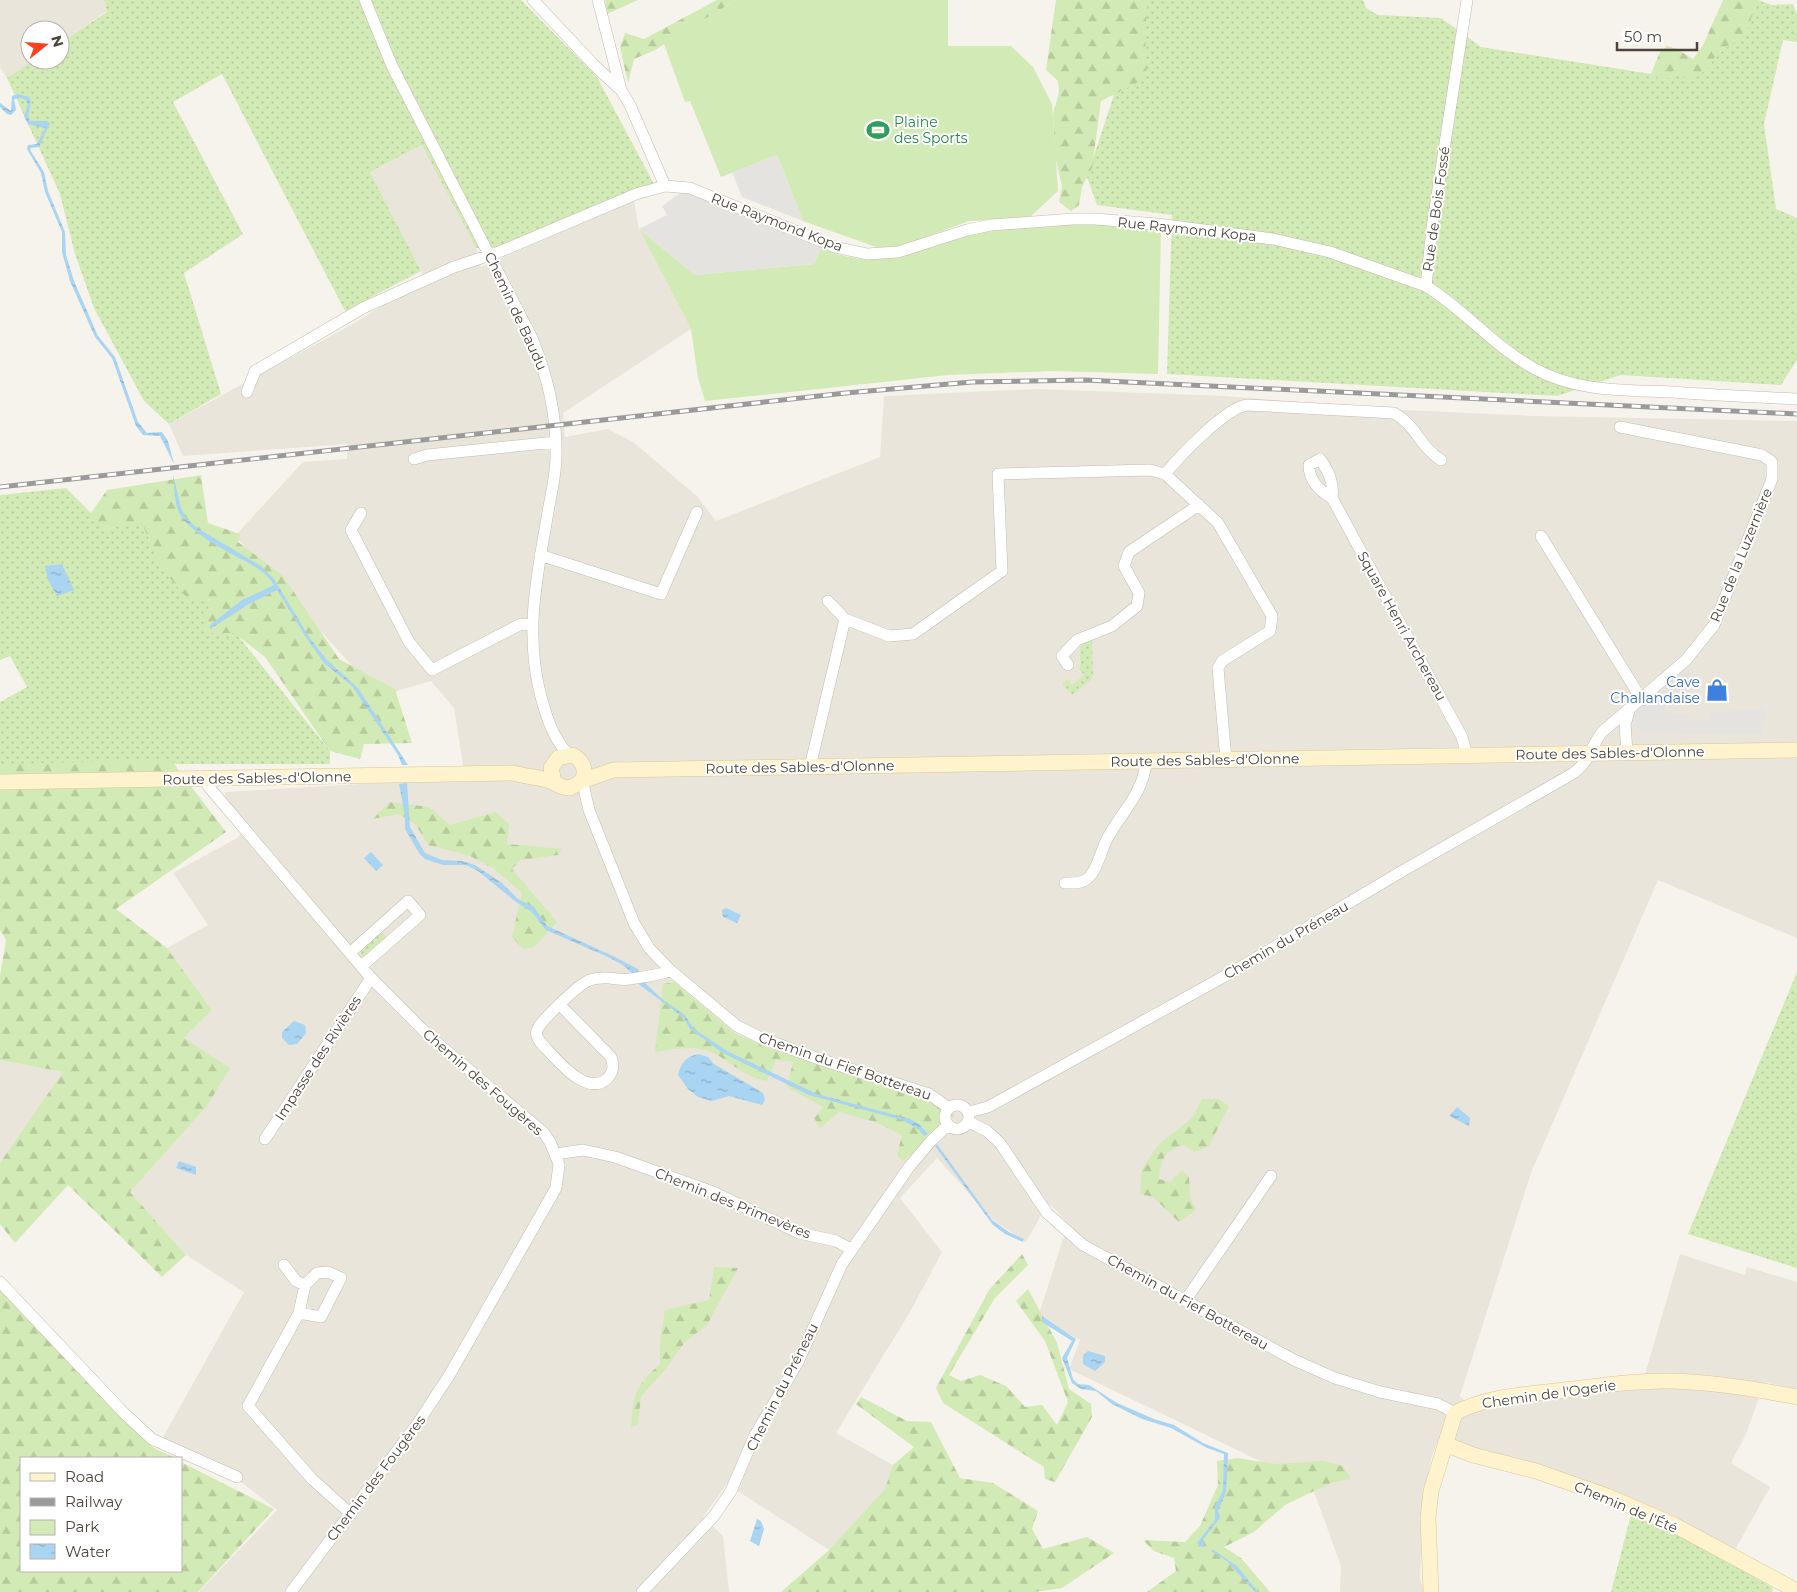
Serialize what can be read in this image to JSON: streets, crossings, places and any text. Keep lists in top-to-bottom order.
{
  "streets": {
    "main road": ["Route des Sables-d'Olonne", "Chemin de l'Ogerie", "Chemin de l'Été"],
    "street": [
      "Rue de Bois Fossé",
      "Rue Raymond Kopa",
      "Chemin de Baudu",
      "Rue de la Luzernière",
      "Square Henri Archereau",
      "Chemin du Préneau",
      "Impasse des Rivières",
      "Chemin du Fief Bottereau",
      "Chemin des Fougères",
      "Chemin des Primevères"
    ]
  },
  "crossings": [
    ["Rue de Bois Fossé", "Rue Raymond Kopa"],
    ["Rue Raymond Kopa", "Chemin de Baudu"],
    ["Chemin de Baudu", "Route des Sables-d'Olonne"],
    ["Chemin de Baudu", "Chemin du Fief Bottereau"],
    ["Rue de la Luzernière", "Route des Sables-d'Olonne"],
    ["Rue de la Luzernière", "Chemin du Préneau"],
    ["Square Henri Archereau", "Route des Sables-d'Olonne"],
    ["Route des Sables-d'Olonne", "Chemin du Préneau"],
    ["Route des Sables-d'Olonne", "Chemin du Fief Bottereau"],
    ["Route des Sables-d'Olonne", "Chemin des Fougères"],
    ["Chemin du Préneau", "Chemin du Fief Bottereau"],
    ["Chemin du Préneau", "Chemin des Primevères"],
    ["Impasse des Rivières", "Chemin des Fougères"],
    ["Chemin du Fief Bottereau", "Chemin de l'Ogerie"],
    ["Chemin des Fougères", "Chemin des Primevères"]
  ],
  "places": {
    "sports": ["Plaine des Sports"],
    "shop": ["Cave Challandaise"]
  },
  "legend": [
    "Road",
    "Railway",
    "Park",
    "Water"
  ],
  "scale_bar": "50 m",
  "north": "right"
}
